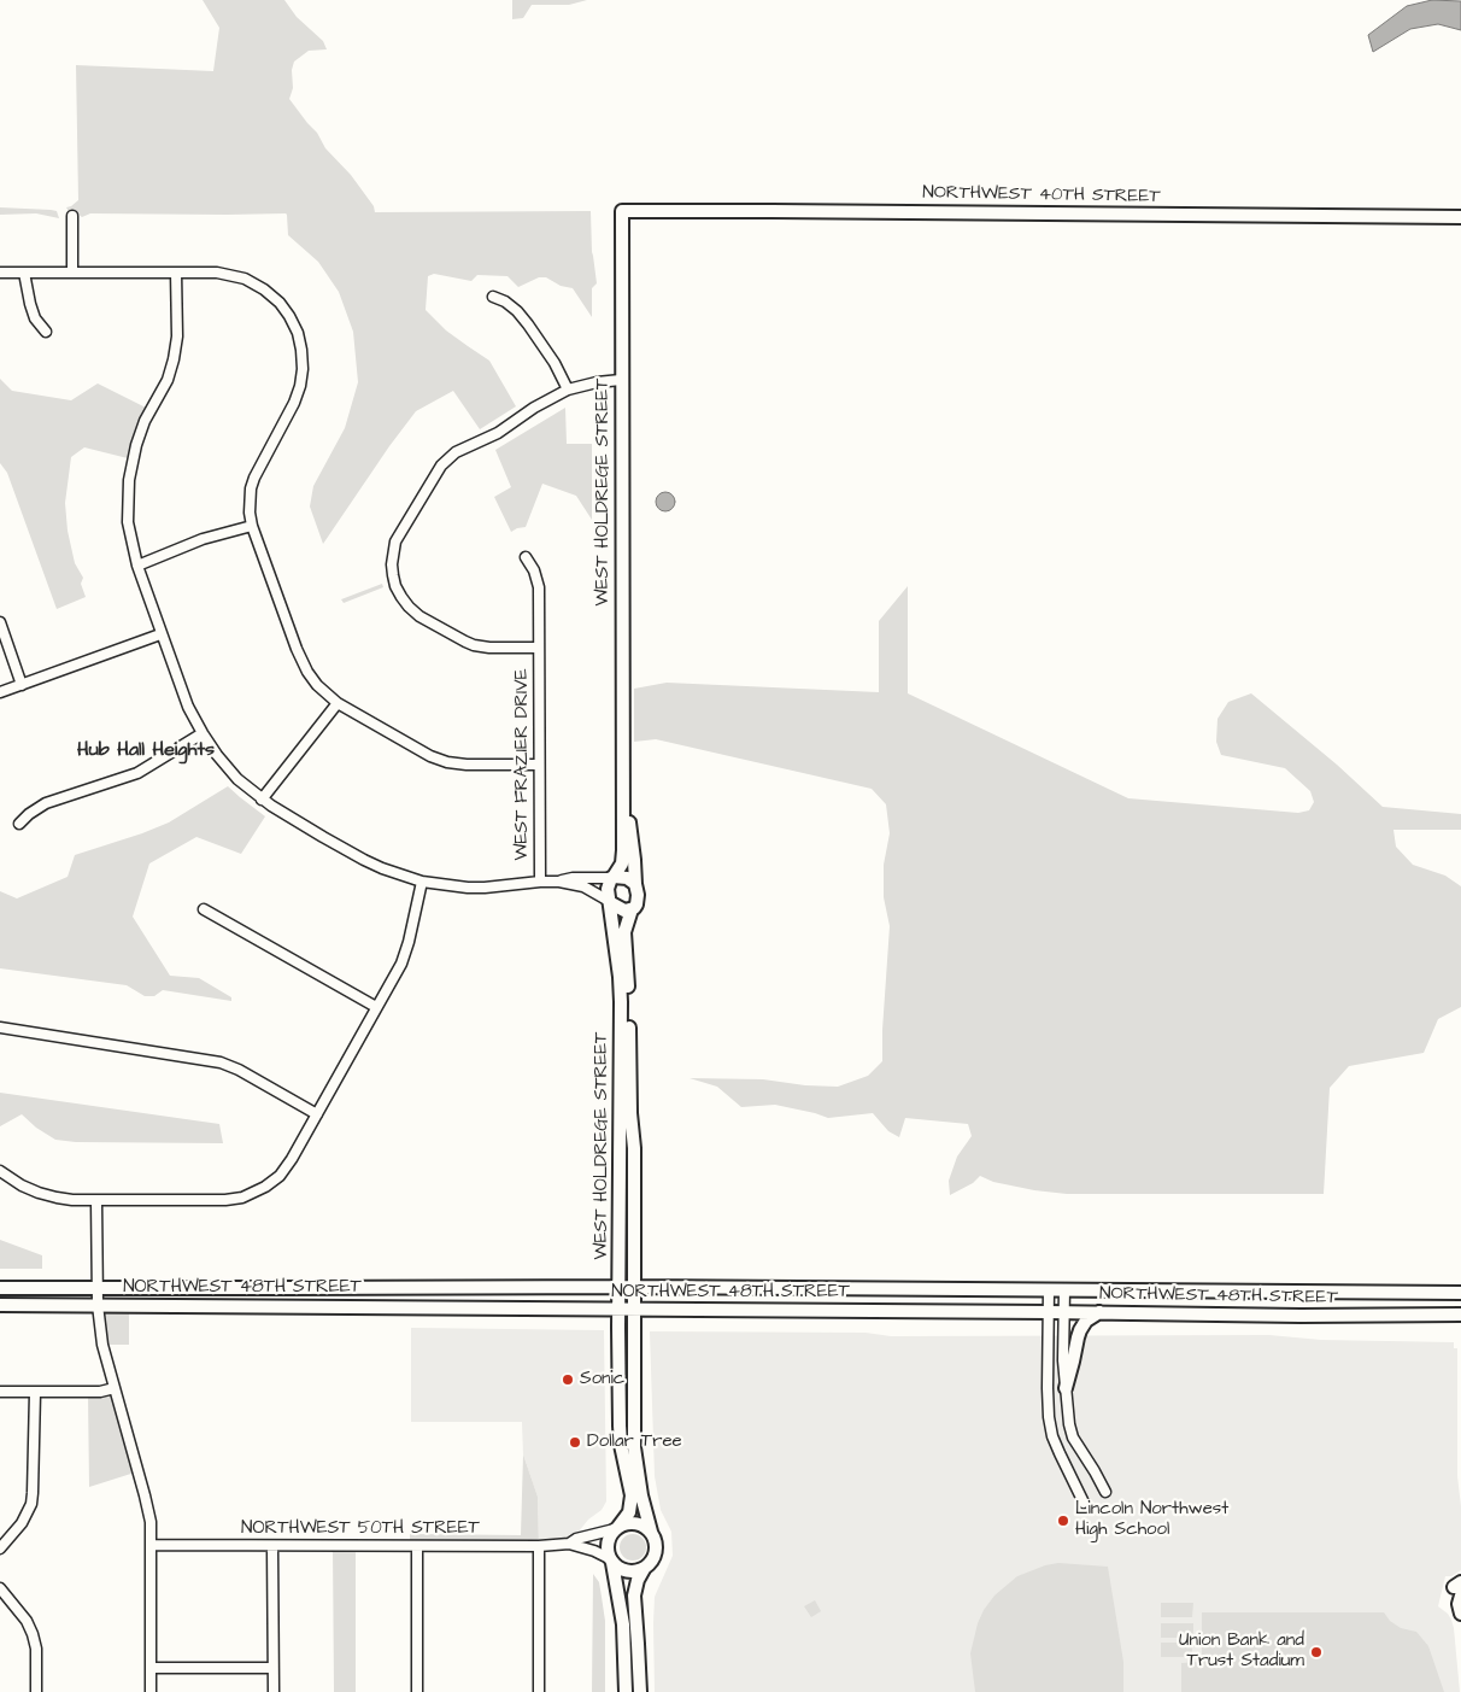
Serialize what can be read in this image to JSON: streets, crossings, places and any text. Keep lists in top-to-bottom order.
{
  "streets": {
    "main road": ["NORTHWEST 40TH STREET", "WEST HOLDREGE STREET", "NORTHWEST 48TH STREET"],
    "street": ["WEST FRAZIER DRIVE", "NORTHWEST 50TH STREET"]
  },
  "crossings": [
    ["NORTHWEST 40TH STREET", "WEST HOLDREGE STREET"],
    ["WEST HOLDREGE STREET", "NORTHWEST 48TH STREET"],
    ["WEST HOLDREGE STREET", "NORTHWEST 50TH STREET"]
  ],
  "districts": ["Hub Hall Heights"],
  "places": [
    "Sonic",
    "Dollar Tree",
    "Lincoln Northwest High School",
    "Union Bank and Trust Stadium"
  ]
}
